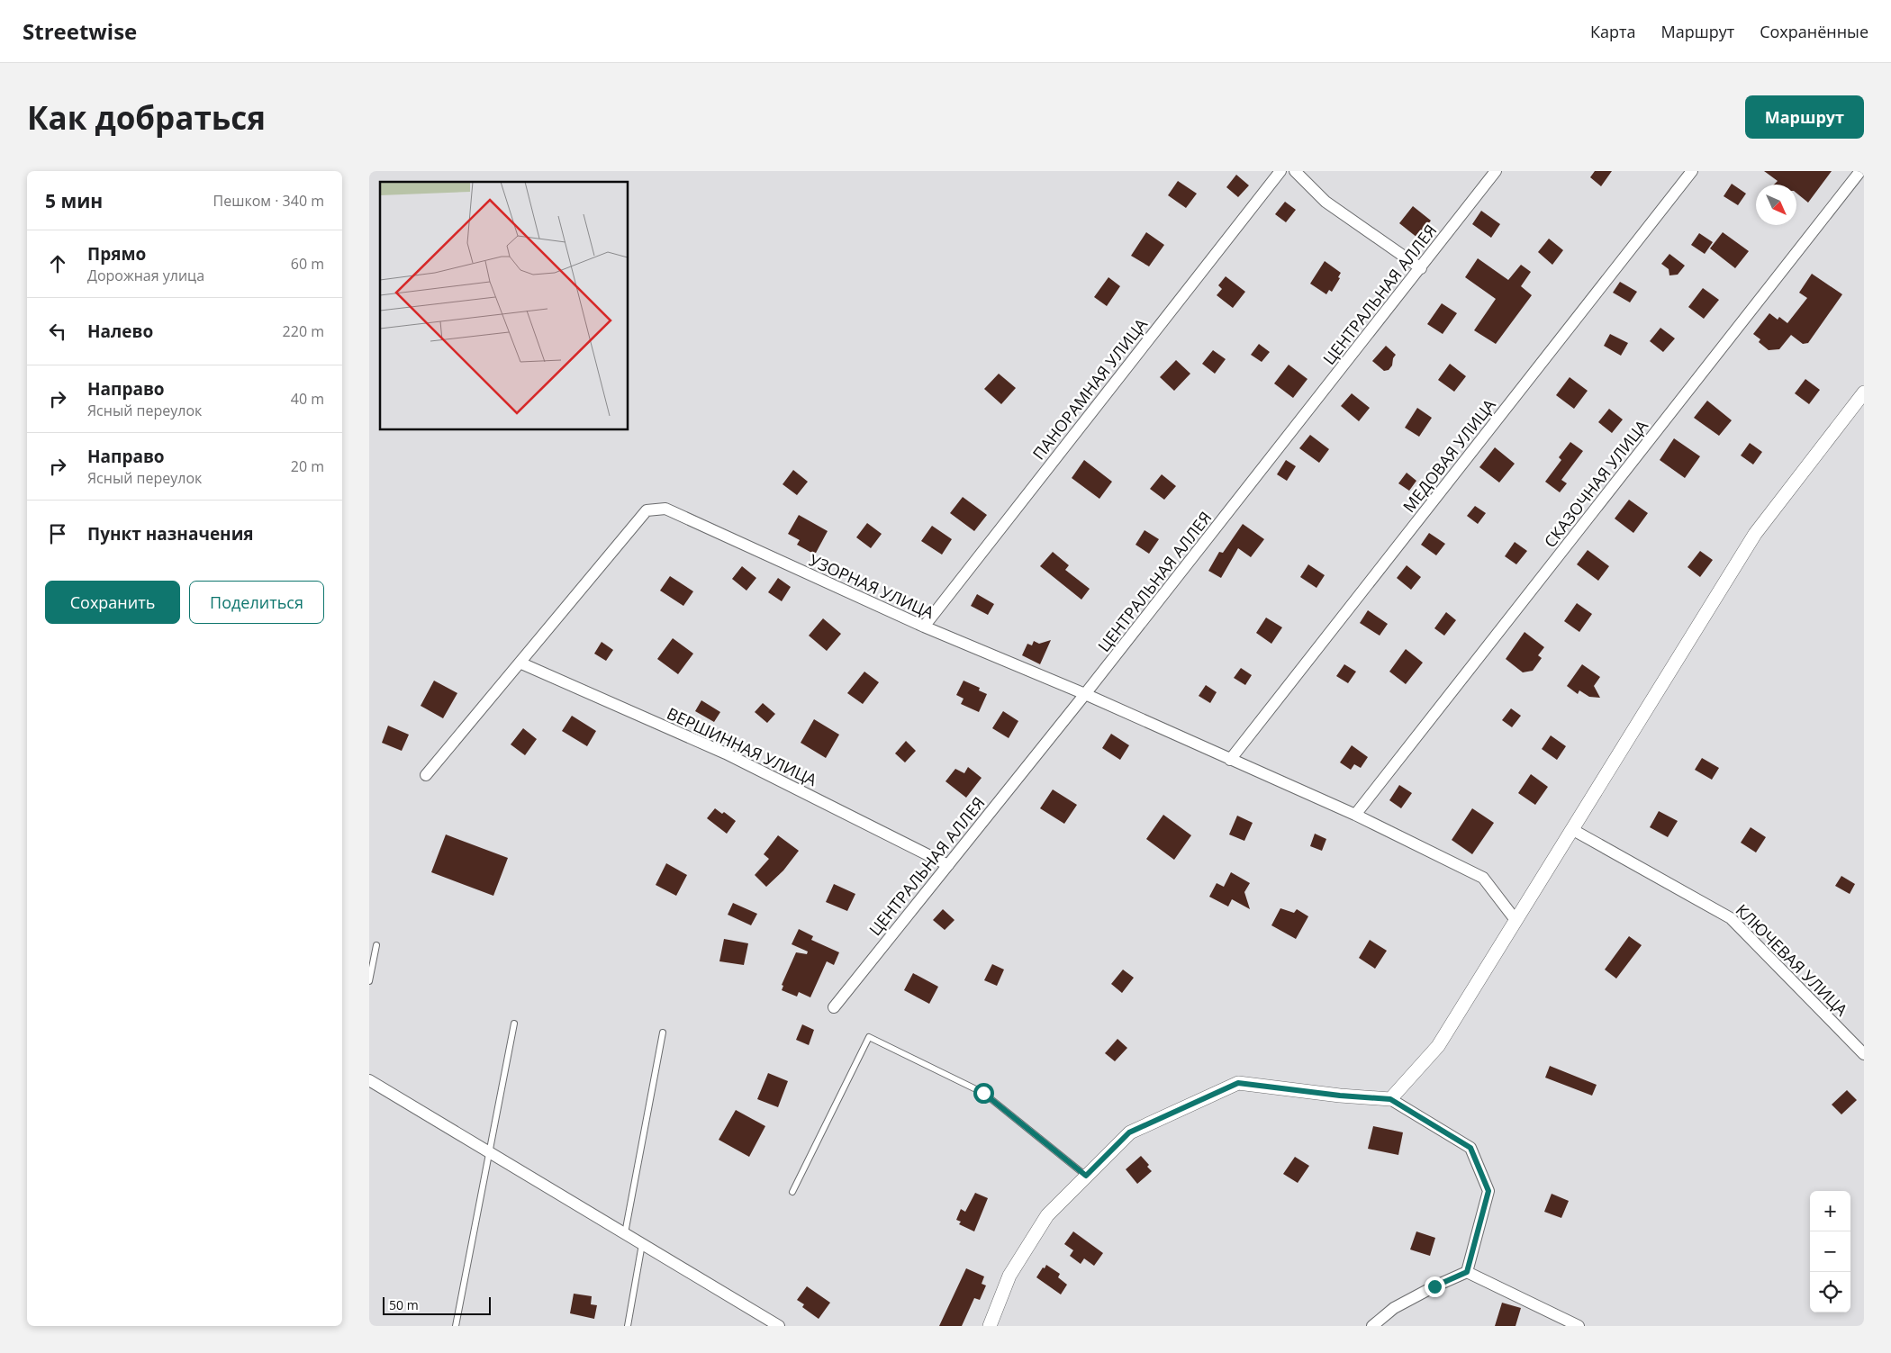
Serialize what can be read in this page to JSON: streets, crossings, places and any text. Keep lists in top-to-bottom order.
{
  "streets": {
    "street": [
      "ЦЕНТРАЛЬНАЯ АЛЛЕЯ",
      "ПАНОРАМНАЯ УЛИЦА",
      "МЕДОВАЯ УЛИЦА",
      "СКАЗОЧНАЯ УЛИЦА",
      "УЗОРНАЯ УЛИЦА",
      "ВЕРШИННАЯ УЛИЦА",
      "КЛЮЧЕВАЯ УЛИЦА"
    ]
  },
  "crossings": [
    ["ЦЕНТРАЛЬНАЯ АЛЛЕЯ", "УЗОРНАЯ УЛИЦА"],
    ["ЦЕНТРАЛЬНАЯ АЛЛЕЯ", "ВЕРШИННАЯ УЛИЦА"],
    ["ПАНОРАМНАЯ УЛИЦА", "УЗОРНАЯ УЛИЦА"],
    ["МЕДОВАЯ УЛИЦА", "УЗОРНАЯ УЛИЦА"],
    ["СКАЗОЧНАЯ УЛИЦА", "УЗОРНАЯ УЛИЦА"],
    ["УЗОРНАЯ УЛИЦА", "ВЕРШИННАЯ УЛИЦА"]
  ],
  "scale_bar": "50 m",
  "north": "bottom right",
  "page": {
    "header": "Streetwise",
    "nav": ["Карта", "Маршрут", "Сохранённые"],
    "buttons": [
      "Маршрут",
      ["Сохранить", "Поделиться"]
    ],
    "title": "Как добраться",
    "heading": ["5 мин", "Пешком · 340 m"],
    "list": [
      ["Прямо", "Дорожная улица", "60 m"],
      ["Налево", "220 m"],
      ["Направо", "Ясный переулок", "40 m"],
      ["Направо", "Ясный переулок", "20 m"],
      "Пункт назначения"
    ],
    "map_buttons": ["+", "−"],
    "scale": "50 m"
  }
}
